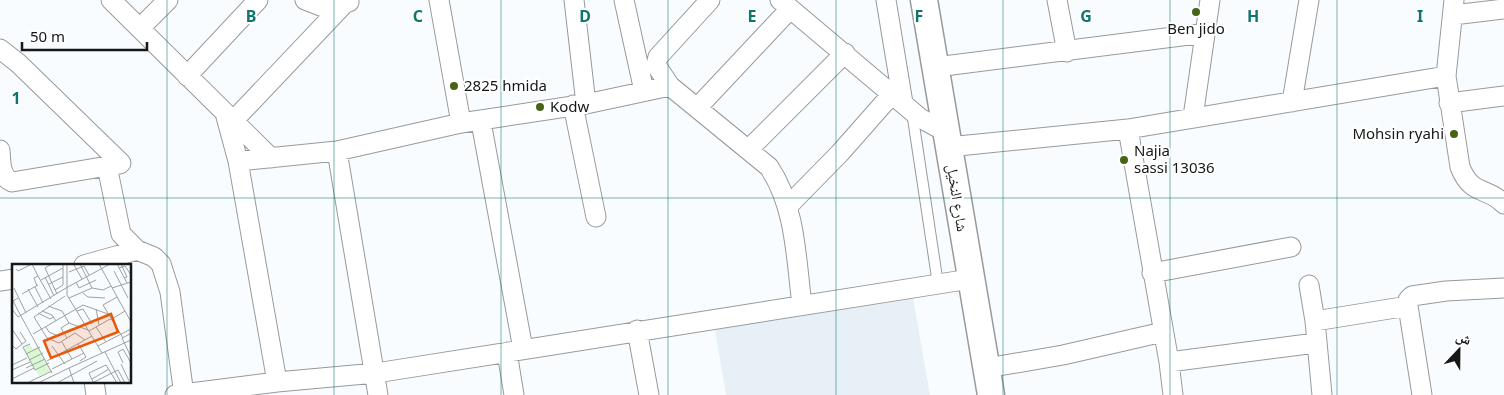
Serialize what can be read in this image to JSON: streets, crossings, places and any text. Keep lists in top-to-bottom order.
{
  "streets": {
    "main road": ["شارع النخيل"]
  },
  "places": [
    "Ben jido",
    "2825 hmida",
    "Kodw",
    "Mohsin ryahi",
    "Najia sassi 13036"
  ],
  "scale_bar": "50 m",
  "north": "top",
  "grid": {
    "columns": [
      "B",
      "C",
      "D",
      "E",
      "F",
      "G",
      "H",
      "I"
    ],
    "rows": ["1"]
  }
}
